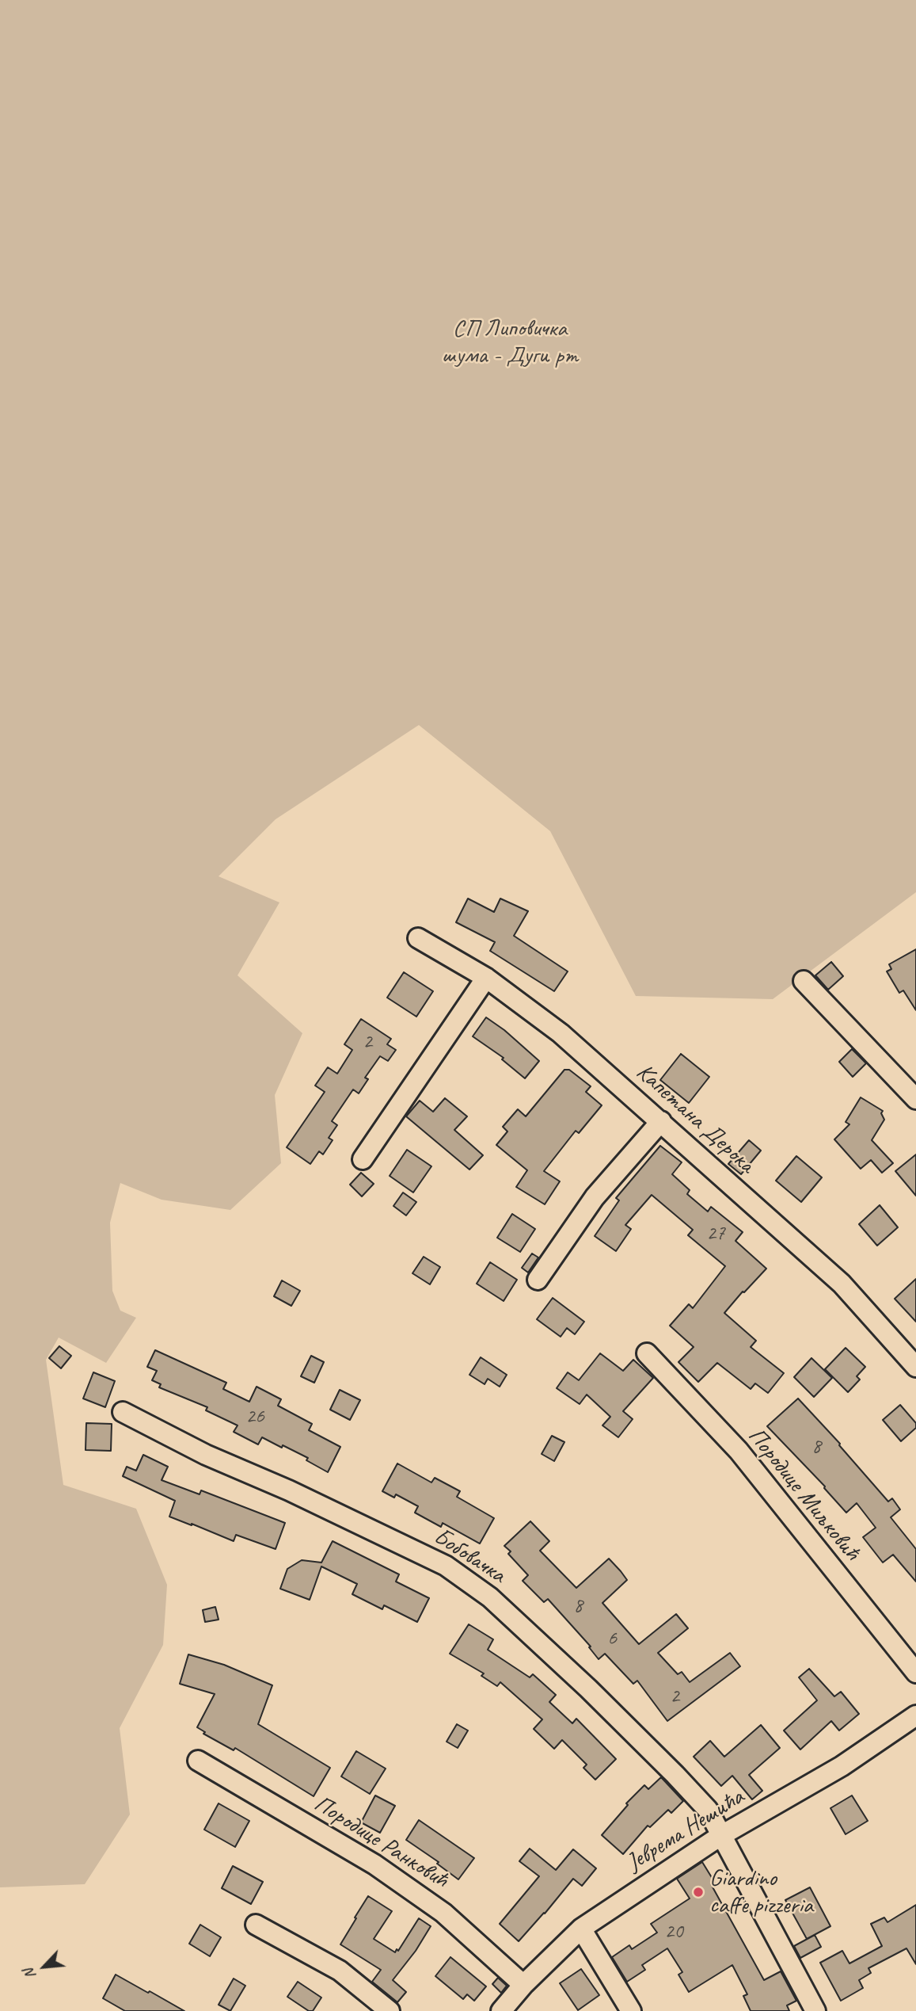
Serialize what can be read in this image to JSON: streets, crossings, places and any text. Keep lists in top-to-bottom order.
{
  "streets": {
    "street": [
      "Капетана Дерока",
      "Породице Миљковић",
      "Бобовачка",
      "Јеврема Нешића",
      "Породице Ранковић"
    ]
  },
  "crossings": [
    ["Бобовачка", "Јеврема Нешића"],
    ["Јеврема Нешића", "Породице Ранковић"]
  ],
  "parks": ["СП Липовичка шума - Дуги рт"],
  "places": ["Giardino caffe pizzeria"],
  "house_numbers": [
    "2",
    "27",
    "26",
    "8",
    "8",
    "6",
    "2",
    "20"
  ],
  "north": "bottom left"
}
